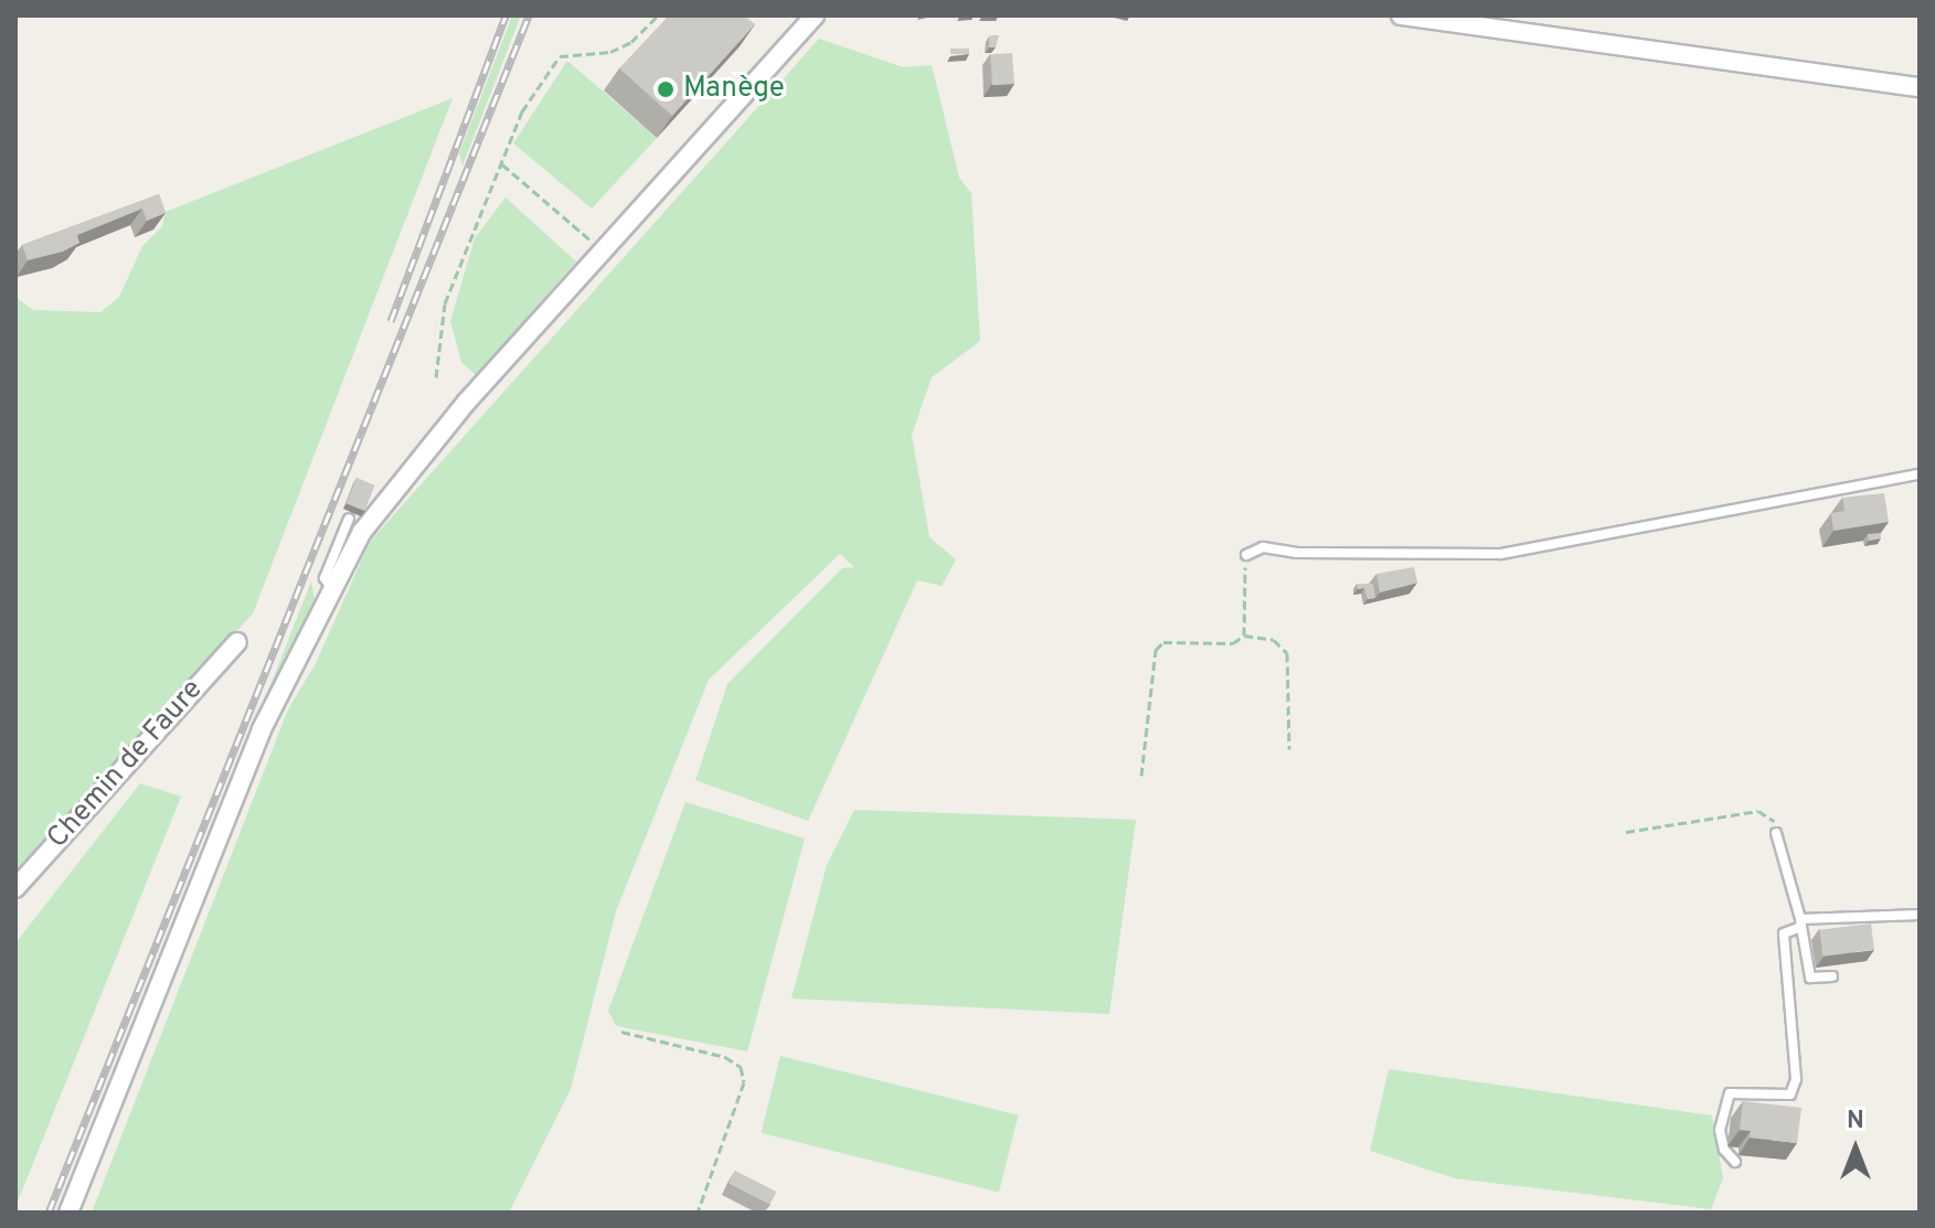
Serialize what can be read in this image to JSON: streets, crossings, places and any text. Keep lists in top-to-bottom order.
{
  "streets": {
    "street": ["Chemin de Faure"]
  },
  "places": ["Manège"],
  "north": "top"
}
